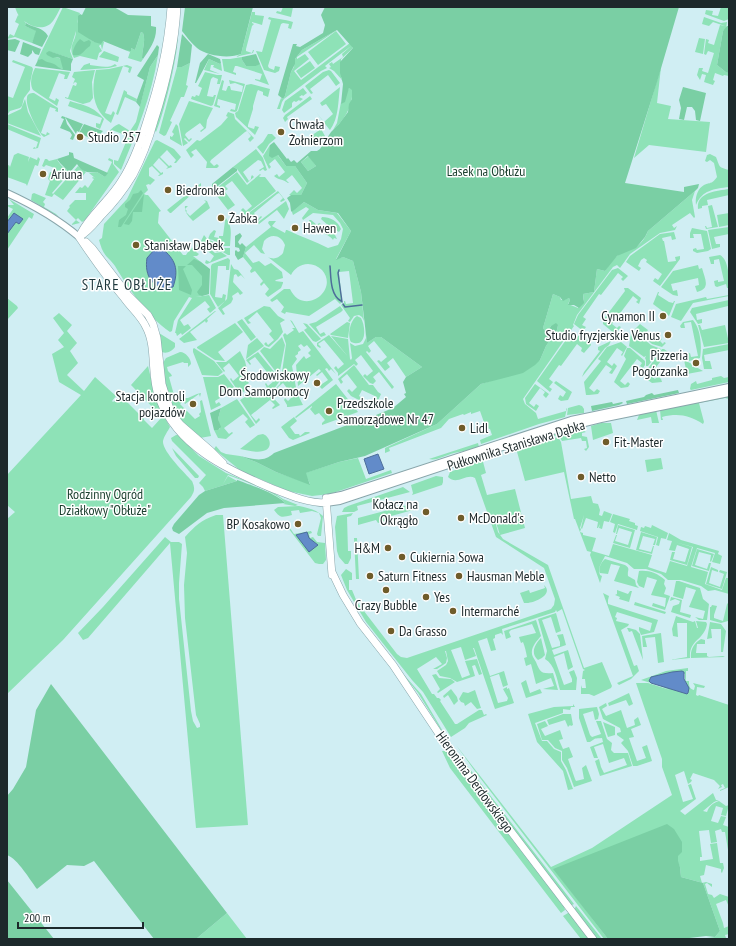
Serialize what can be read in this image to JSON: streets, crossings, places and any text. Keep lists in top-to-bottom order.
{
  "streets": {
    "main road": ["Pułkownika Stanisława Dąbka", "Hieronima Derdowskiego"]
  },
  "crossings": [
    ["Pułkownika Stanisława Dąbka", "Hieronima Derdowskiego"]
  ],
  "districts": ["STARE OBŁUŻE"],
  "parks": ["Lasek na Obłużu", "Rodzinny Ogród Działkowy \"Obłuże\""],
  "places": [
    "Chwała Żołnierzom",
    "Studio 257",
    "Ariuna",
    "Biedronka",
    "Żabka",
    "Hawen",
    "Stanisław Dąbek",
    "Cynamon II",
    "Studio fryzjerskie Venus",
    "Pizzeria Pogórzanka",
    "Środowiskowy Dom Samopomocy",
    "Stacja kontroli pojazdów",
    "Przedszkole Samorządowe Nr 47",
    "Lidl",
    "Fit-Master",
    "Netto",
    "Kołacz na Okrągło",
    "McDonald's",
    "BP Kosakowo",
    "H&M",
    "Cukiernia Sowa",
    "Saturn Fitness",
    "Hausman Meble",
    "Crazy Bubble",
    "Yes",
    "Intermarché",
    "Da Grasso"
  ],
  "scale_bar": "200 m"
}
